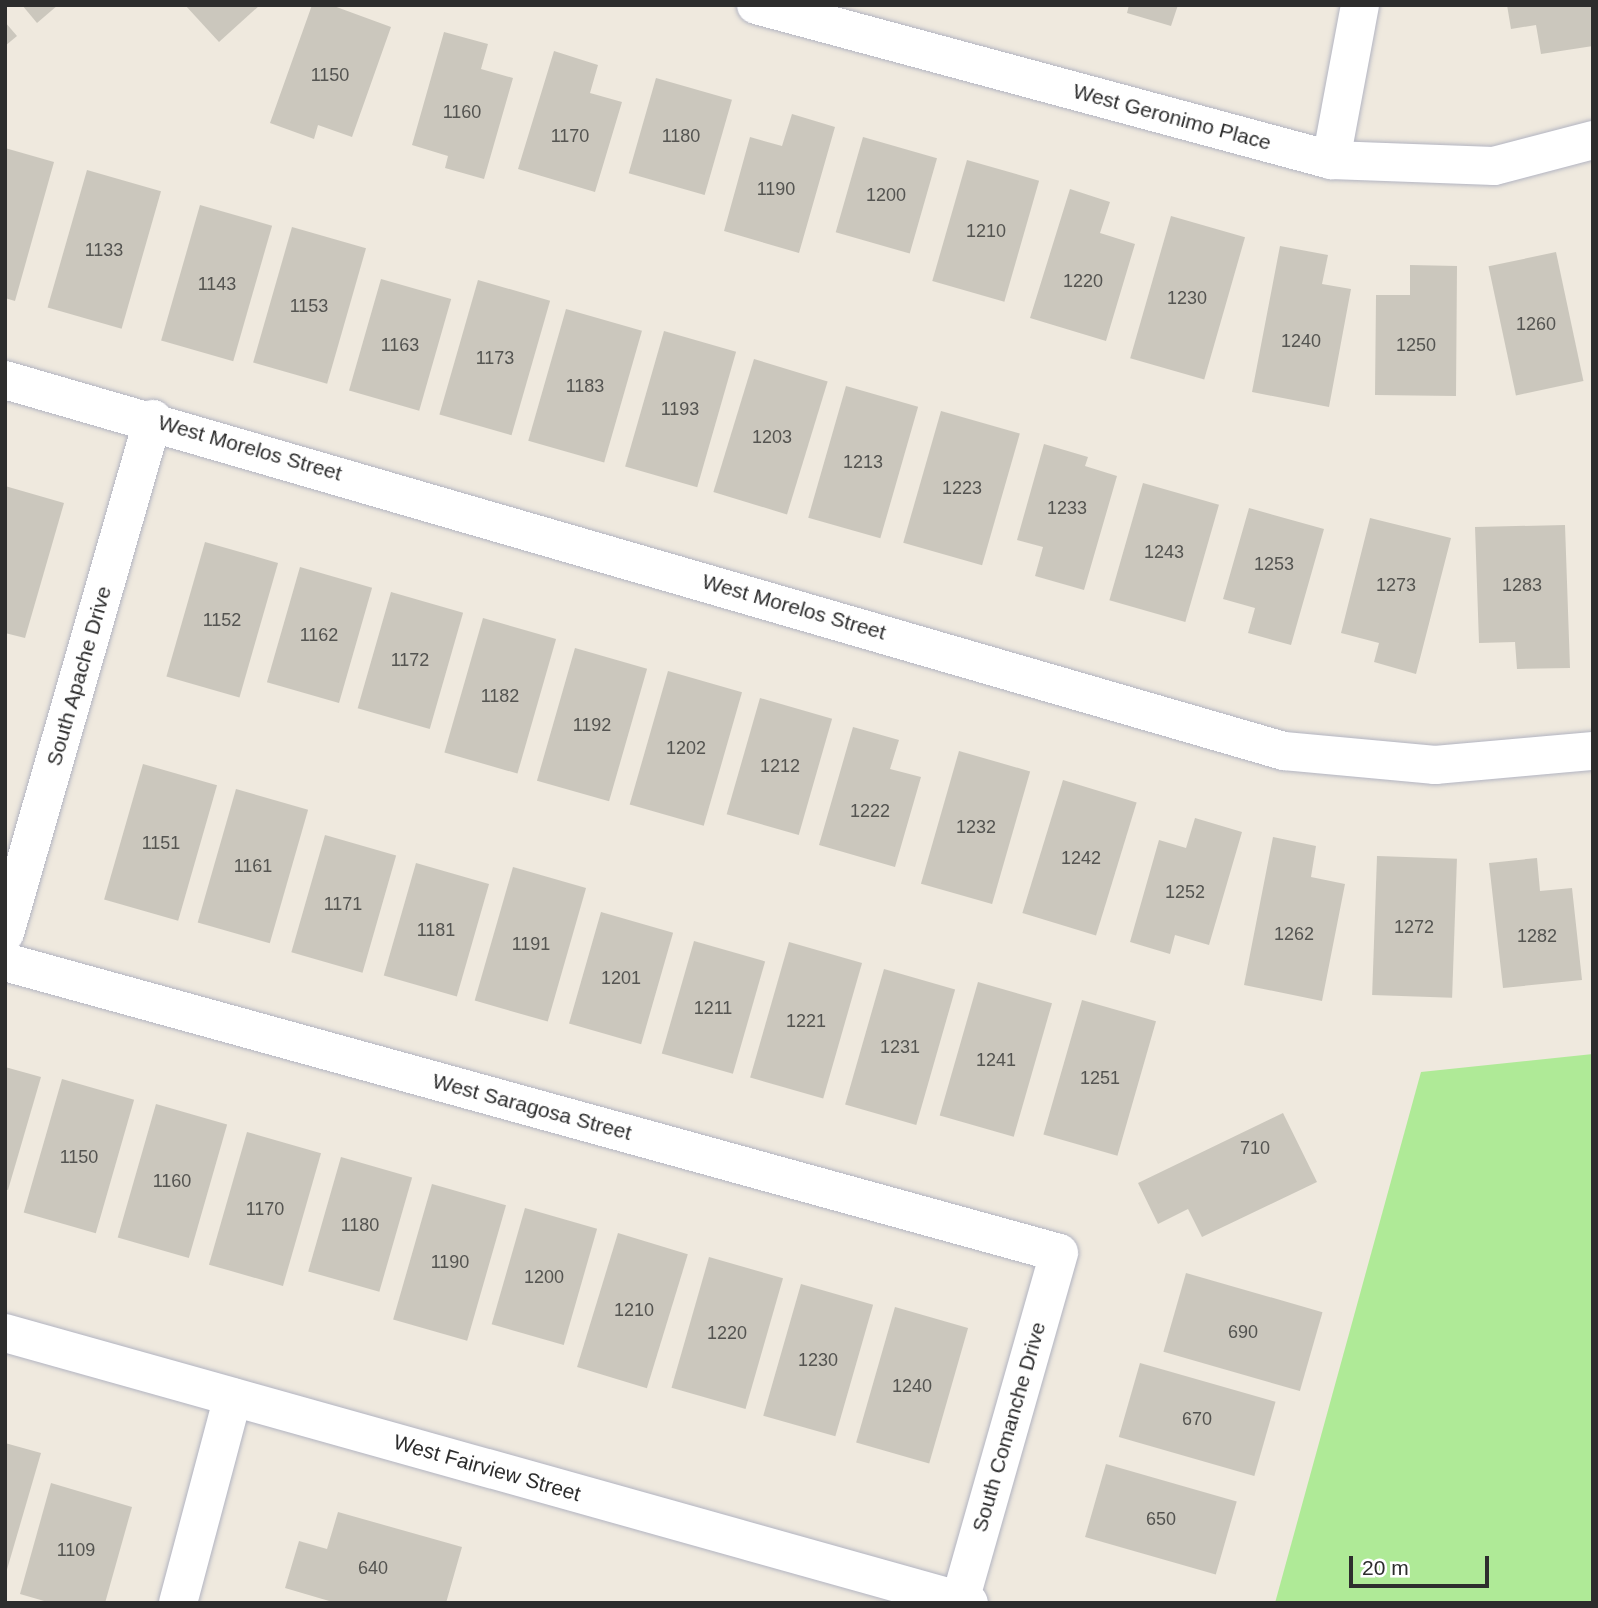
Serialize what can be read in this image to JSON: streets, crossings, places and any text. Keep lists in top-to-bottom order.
{
  "streets": {
    "street": [
      "West Geronimo Place",
      "West Morelos Street",
      "South Apache Drive",
      "West Saragosa Street",
      "South Comanche Drive",
      "West Fairview Street"
    ]
  },
  "crossings": [
    ["West Morelos Street", "South Apache Drive"],
    ["West Saragosa Street", "South Comanche Drive"],
    ["South Comanche Drive", "West Fairview Street"]
  ],
  "house_numbers": [
    "1150",
    "1160",
    "1170",
    "1180",
    "1190",
    "1200",
    "1210",
    "1133",
    "1220",
    "1143",
    "1230",
    "1153",
    "1260",
    "1240",
    "1163",
    "1250",
    "1173",
    "1183",
    "1193",
    "1203",
    "1213",
    "1223",
    "1233",
    "1243",
    "1253",
    "1273",
    "1283",
    "1152",
    "1162",
    "1172",
    "1182",
    "1192",
    "1202",
    "1212",
    "1222",
    "1232",
    "1151",
    "1242",
    "1161",
    "1252",
    "1171",
    "1272",
    "1181",
    "1262",
    "1282",
    "1191",
    "1201",
    "1211",
    "1221",
    "1231",
    "1241",
    "1251",
    "710",
    "1150",
    "1160",
    "1170",
    "1180",
    "1190",
    "1200",
    "1210",
    "690",
    "1220",
    "1230",
    "1240",
    "670",
    "650",
    "1109",
    "640"
  ],
  "scale_bar": "20 m"
}
